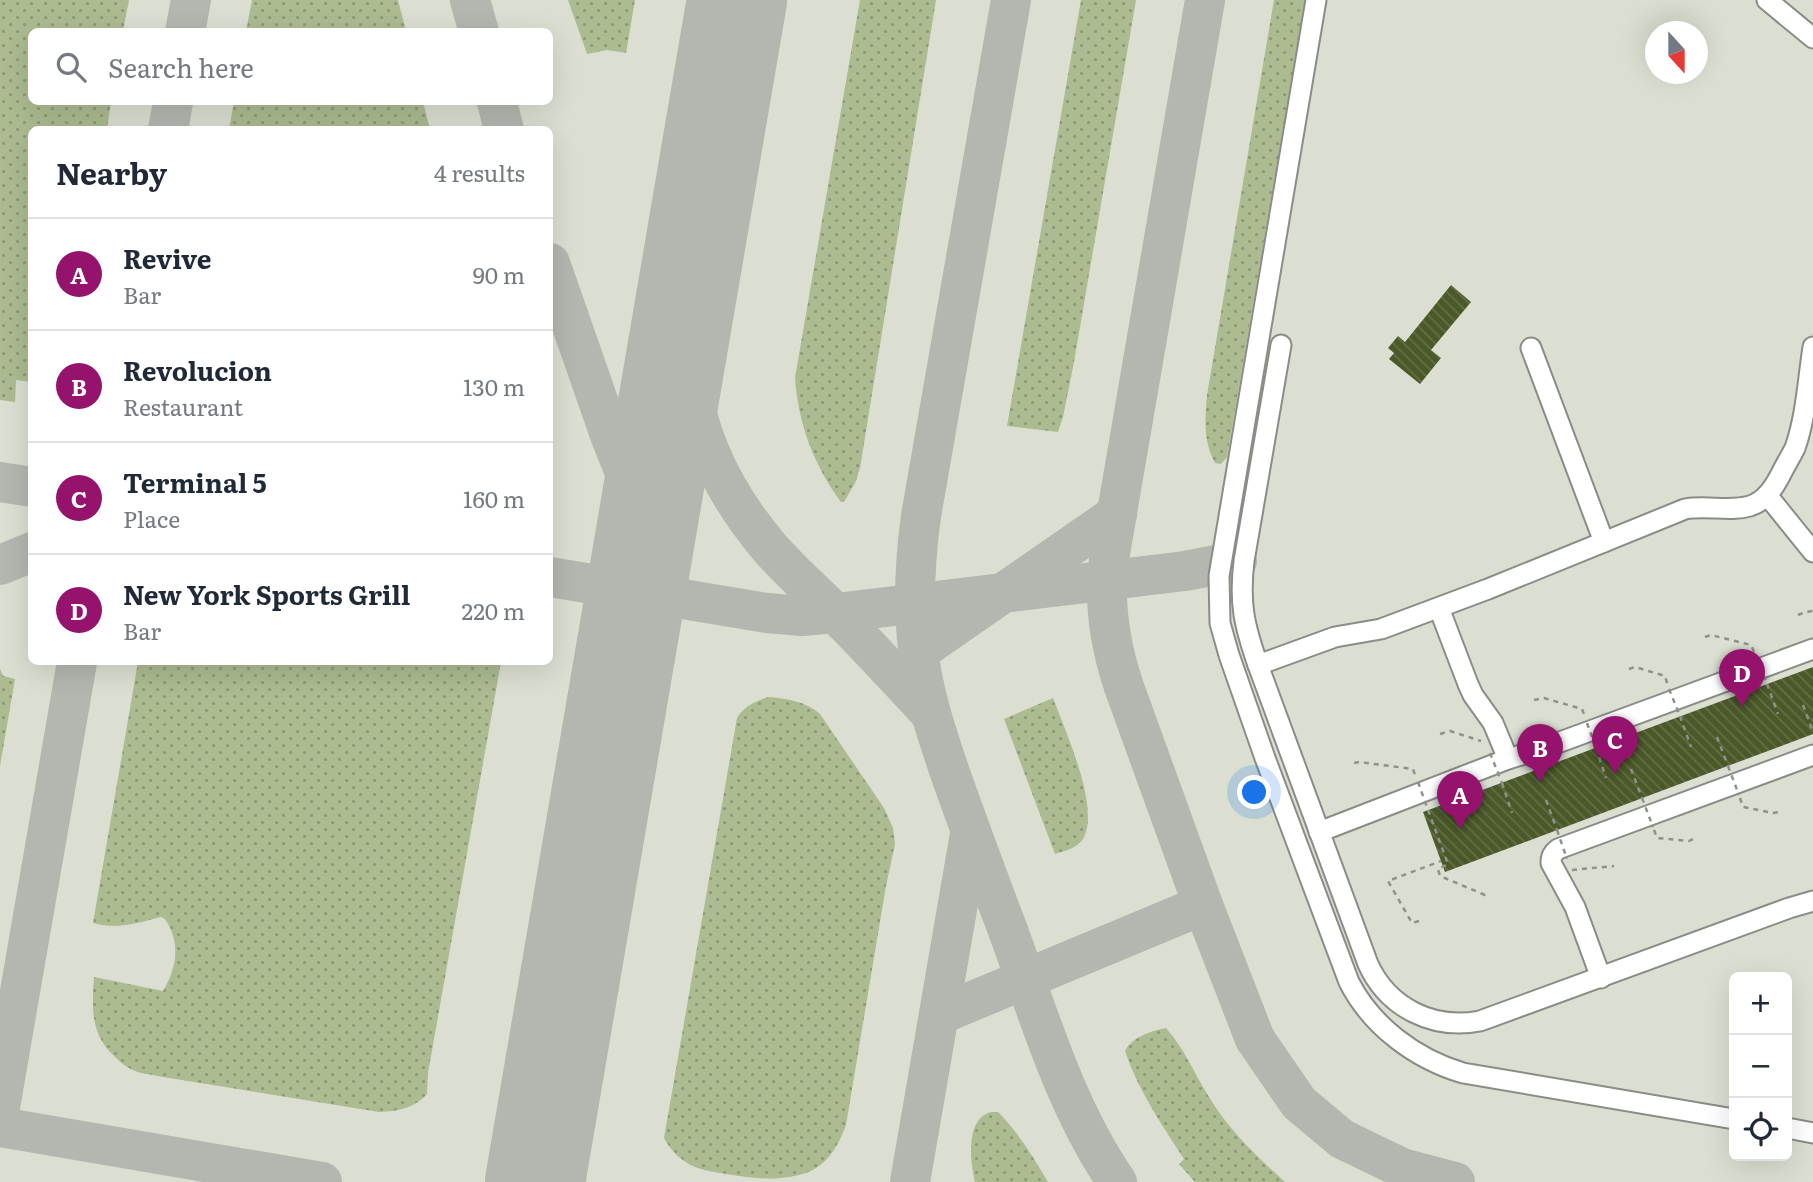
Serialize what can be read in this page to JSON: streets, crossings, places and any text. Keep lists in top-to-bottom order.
{
  "north": "bottom",
  "page": {
    "search": "Search here",
    "heading": ["Nearby", "4 results"],
    "list": [
      {
        "mark": "A",
        "name": "Revive",
        "note": "Bar",
        "value": "90 m"
      },
      {
        "mark": "B",
        "name": "Revolucion",
        "note": "Restaurant",
        "value": "130 m"
      },
      {
        "mark": "C",
        "name": "Terminal 5",
        "note": "Place",
        "value": "160 m"
      },
      {
        "mark": "D",
        "name": "New York Sports Grill",
        "note": "Bar",
        "value": "220 m"
      }
    ],
    "pins": [
      "D",
      "C",
      "B",
      "A"
    ],
    "map_buttons": ["+", "−"]
  }
}
